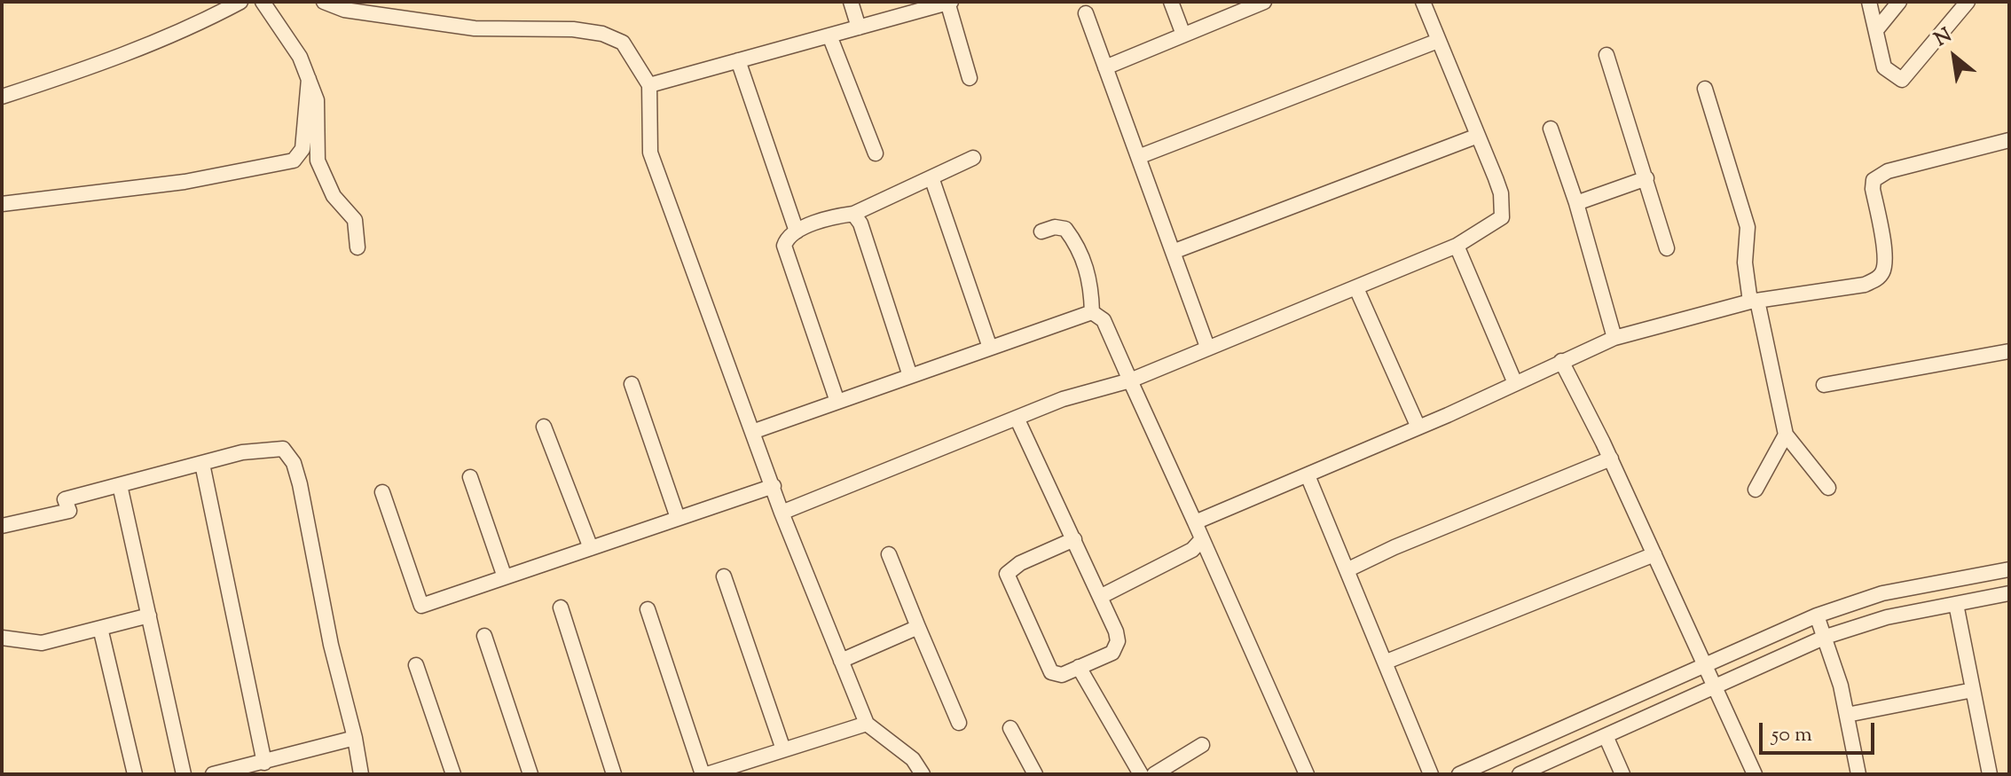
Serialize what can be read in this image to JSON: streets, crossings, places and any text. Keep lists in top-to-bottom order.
{
  "scale_bar": "50 m",
  "north": "top left"
}
